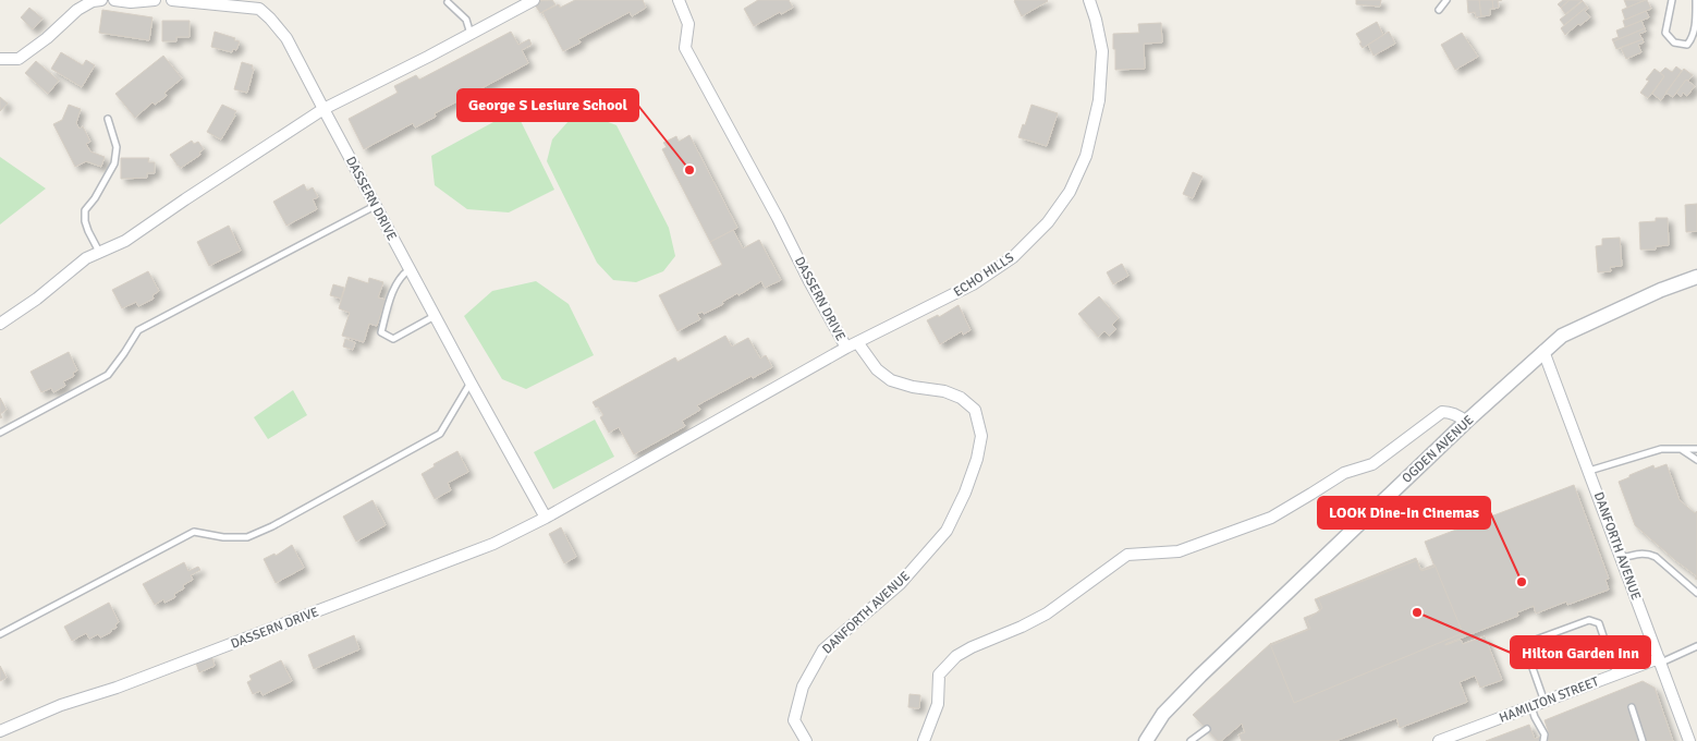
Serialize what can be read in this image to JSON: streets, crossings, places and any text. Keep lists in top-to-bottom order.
{
  "streets": {
    "street": [
      "DASSERN DRIVE",
      "ECHO HILLS",
      "OGDEN AVENUE",
      "DANFORTH AVENUE",
      "HAMILTON STREET"
    ]
  },
  "crossings": [
    ["DASSERN DRIVE", "ECHO HILLS"],
    ["ECHO HILLS", "DANFORTH AVENUE"],
    ["OGDEN AVENUE", "DANFORTH AVENUE"],
    ["DANFORTH AVENUE", "HAMILTON STREET"]
  ],
  "places": ["George S Lesiure School", "LOOK Dine-In Cinemas", "Hilton Garden Inn"]
}
